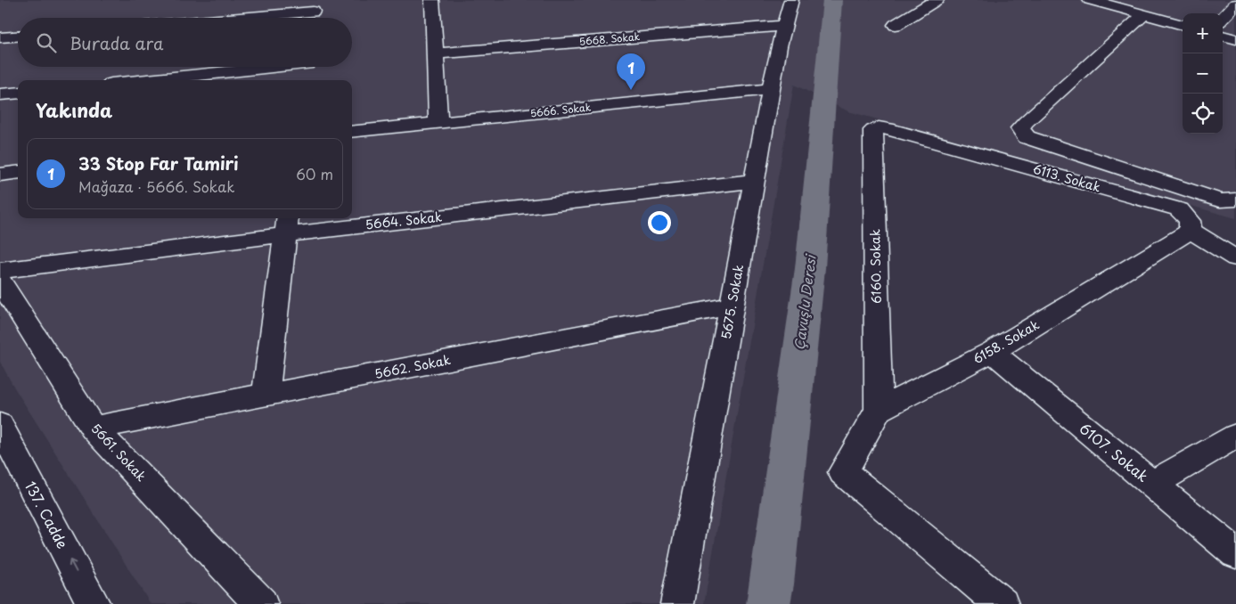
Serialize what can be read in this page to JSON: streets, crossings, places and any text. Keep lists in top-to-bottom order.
{
  "streets": {
    "street": [
      "5668. Sokak",
      "5666. Sokak",
      "6113. Sokak",
      "5664. Sokak",
      "6160. Sokak",
      "5675. Sokak",
      "6158. Sokak",
      "5662. Sokak",
      "5661. Sokak",
      "6107. Sokak",
      "137. Cadde"
    ]
  },
  "crossings": [
    ["5668. Sokak", "5675. Sokak"],
    ["5666. Sokak", "5675. Sokak"],
    ["6113. Sokak", "6160. Sokak"],
    ["6113. Sokak", "6158. Sokak"],
    ["5664. Sokak", "5675. Sokak"],
    ["6160. Sokak", "6158. Sokak"],
    ["5675. Sokak", "5662. Sokak"],
    ["6158. Sokak", "6107. Sokak"],
    ["5662. Sokak", "5661. Sokak"]
  ],
  "one_way": ["137. Cadde"],
  "water": ["Çavuşlu Deresi"],
  "page": {
    "map_buttons": ["+", "−"],
    "search": "Burada ara",
    "pins": "1",
    "heading": "Yakında",
    "list": [
      {
        "mark": "1",
        "name": "33 Stop Far Tamiri",
        "note": "Mağaza · 5666. Sokak",
        "value": "60 m"
      }
    ]
  }
}
